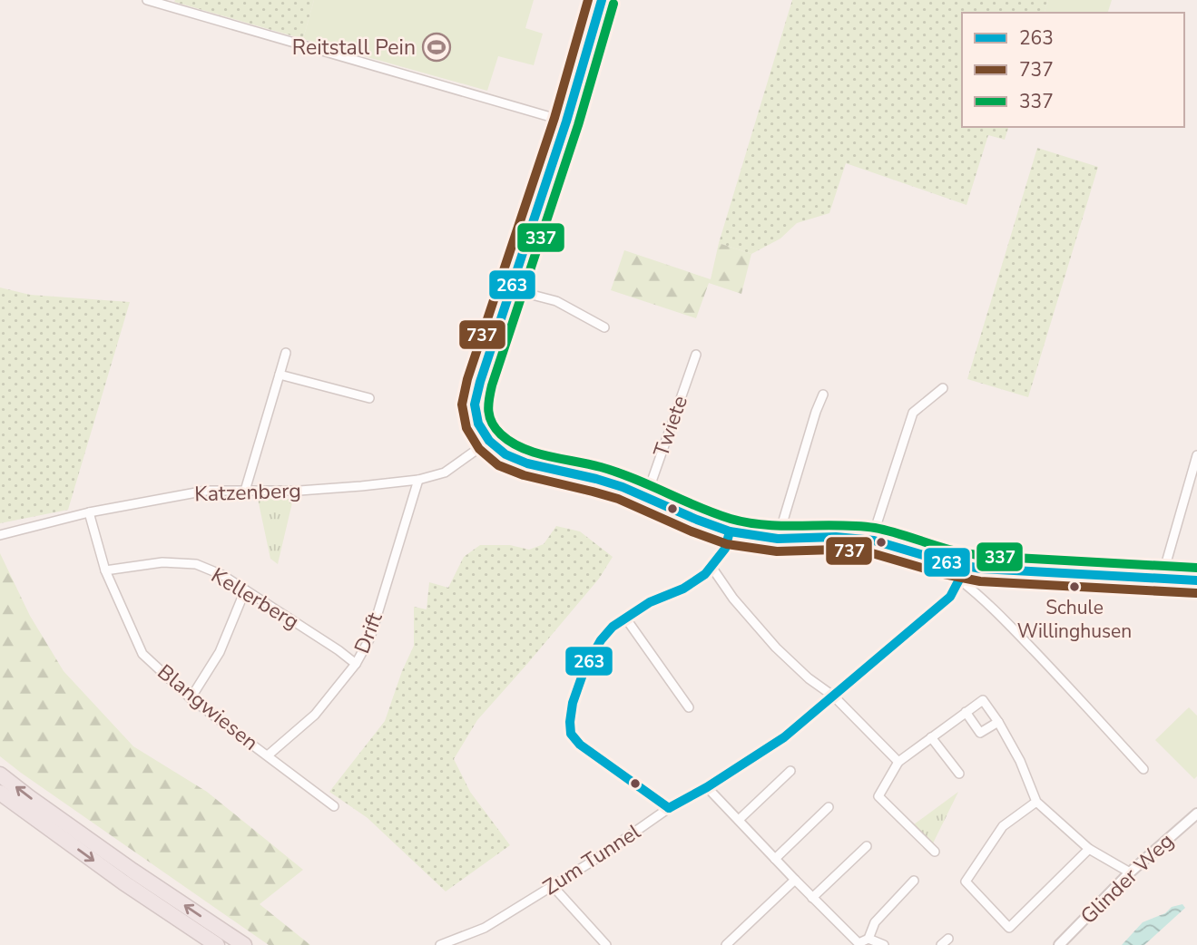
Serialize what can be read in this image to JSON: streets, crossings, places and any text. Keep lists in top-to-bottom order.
{
  "streets": {
    "street": [
      "Twiete",
      "Katzenberg",
      "Kellerberg",
      "Drift",
      "Blangwiesen",
      "Zum Tunnel",
      "Glinder Weg"
    ]
  },
  "crossings": [
    ["Katzenberg", "Drift"],
    ["Katzenberg", "Blangwiesen"],
    ["Kellerberg", "Drift"],
    ["Kellerberg", "Blangwiesen"],
    ["Drift", "Blangwiesen"]
  ],
  "places": {
    "sports": ["Reitstall Pein"],
    "other": ["Schule Willinghusen"]
  },
  "lines": ["transit line 263", "transit line 737", "transit line 337"],
  "legend": ["263", "737", "337"]
}
